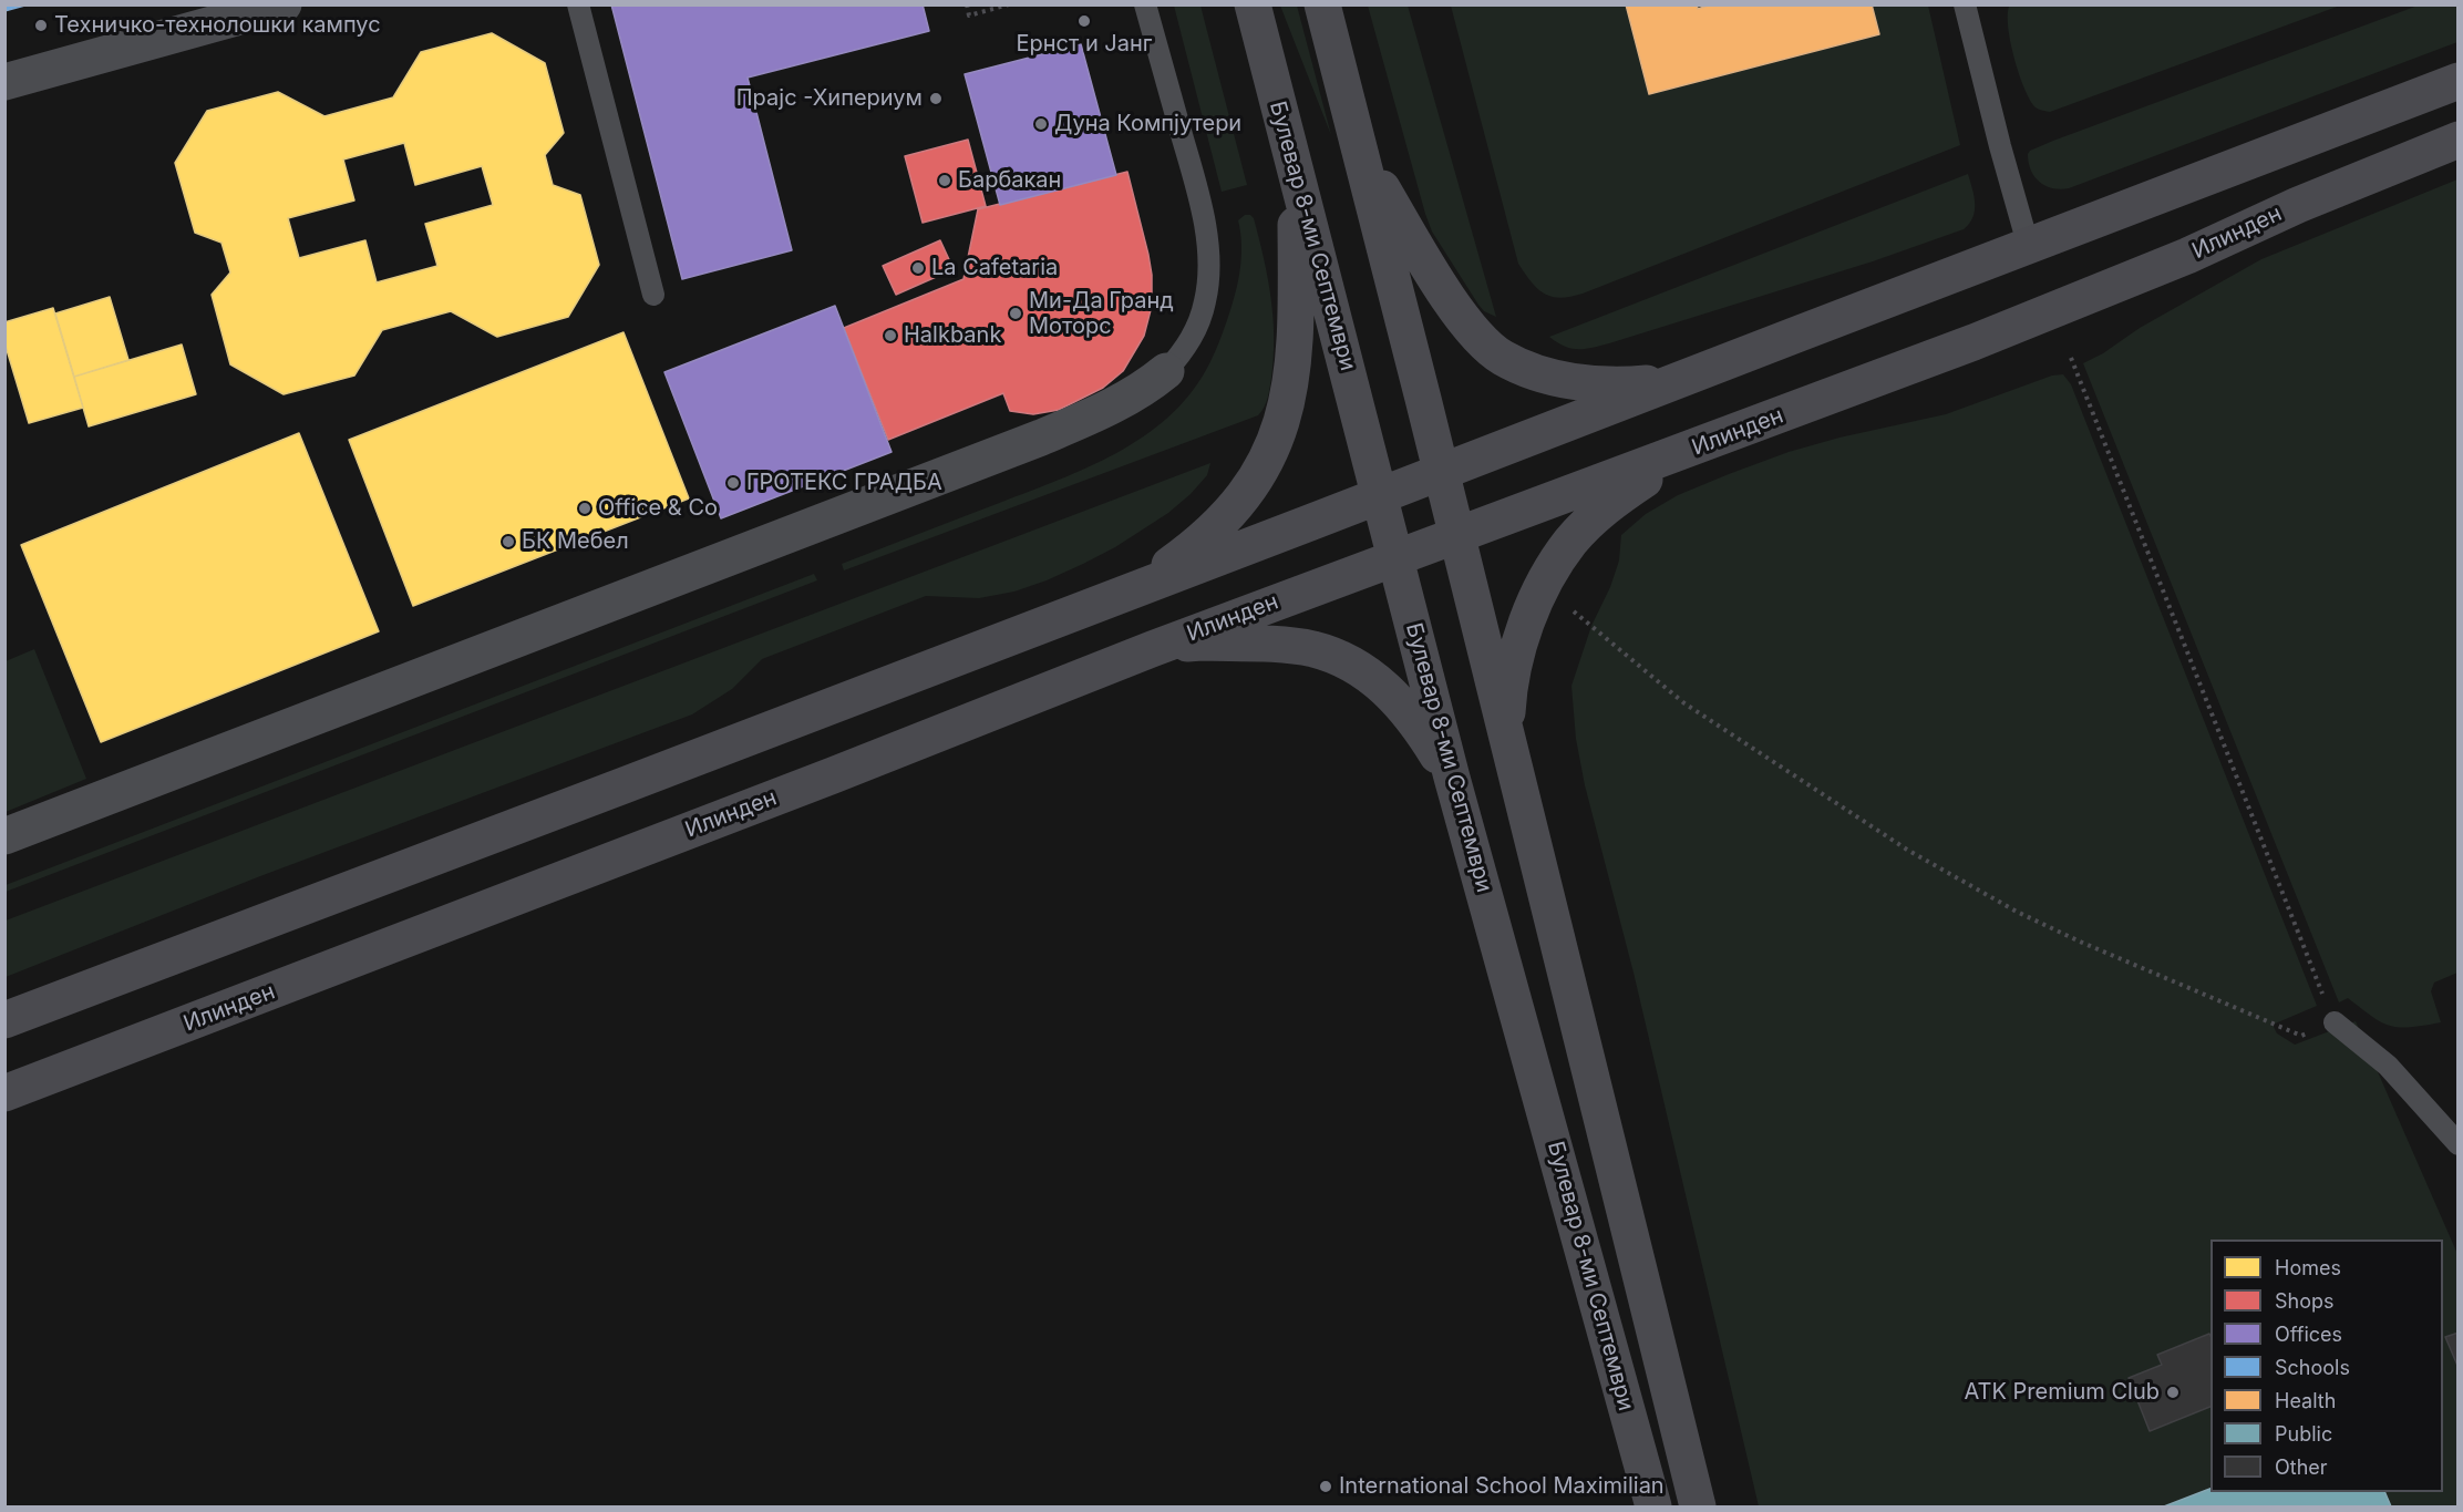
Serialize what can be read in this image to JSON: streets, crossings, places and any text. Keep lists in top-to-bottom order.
{
  "streets": {
    "street": ["Илинден", "Булевар 8-ми Септември"]
  },
  "crossings": [
    ["Илинден", "Булевар 8-ми Септември"]
  ],
  "places": [
    "Ернст и Јанг",
    "Техничко-технолошки кампус",
    "Прајс -Хипериум",
    "Дуна Компјутери",
    "Барбакан",
    "La Cafetaria",
    "Ми-Да Гранд Моторс",
    "Halkbank",
    "ГРОТЕКС ГРАДБА",
    "Office & Co",
    "БК Мебел",
    "ATK Premium Club",
    "International School Maximilian"
  ],
  "legend": [
    "Homes",
    "Shops",
    "Offices",
    "Schools",
    "Health",
    "Public",
    "Other"
  ]
}
